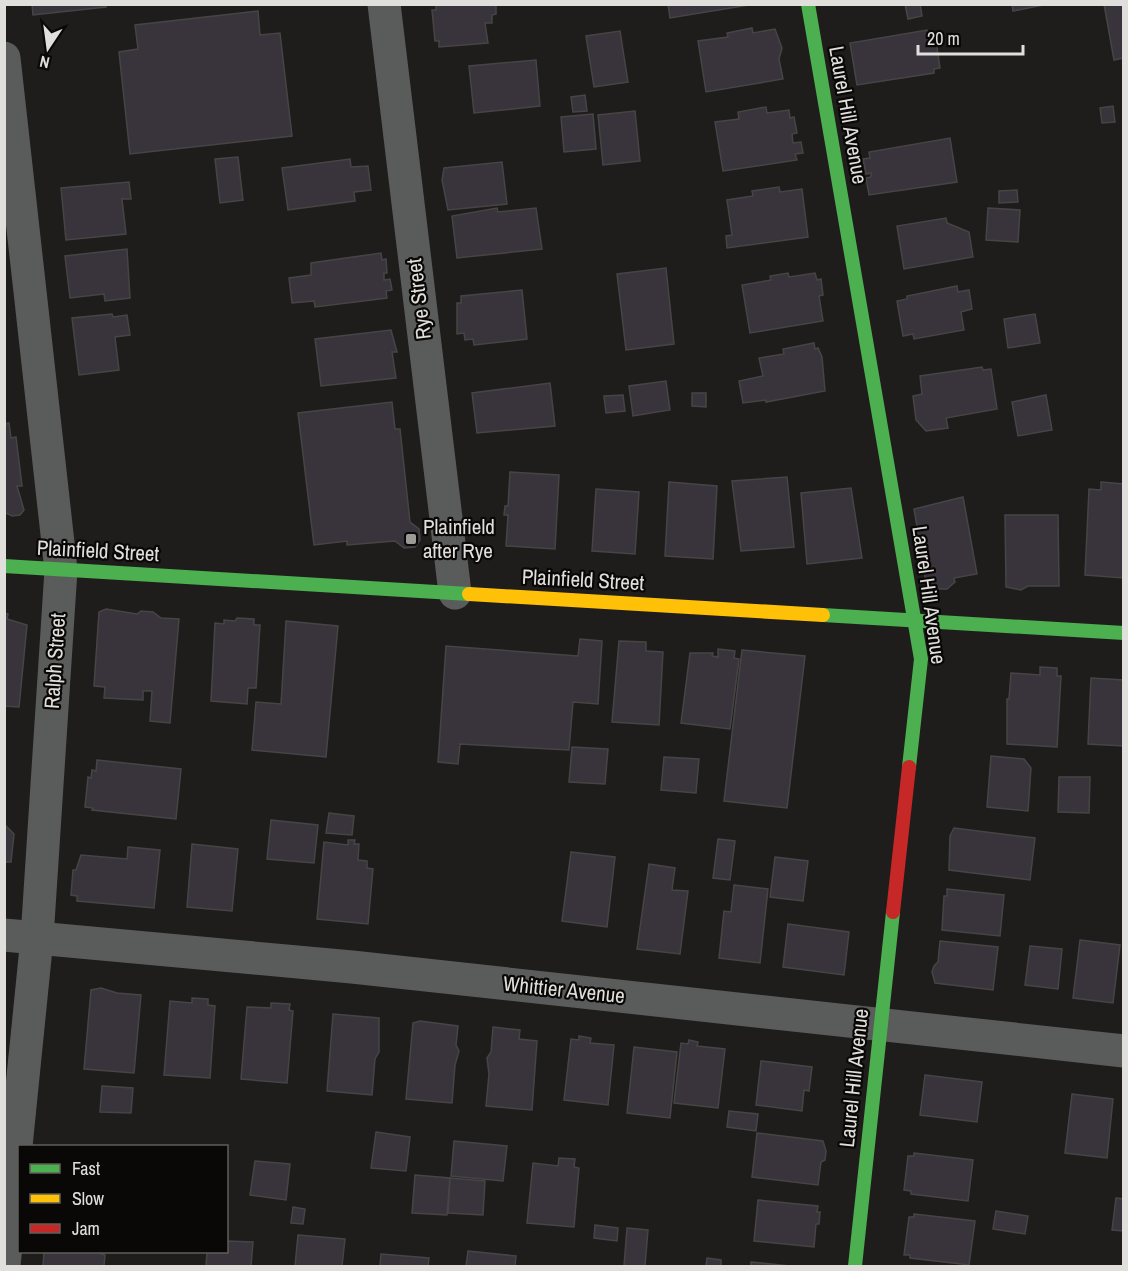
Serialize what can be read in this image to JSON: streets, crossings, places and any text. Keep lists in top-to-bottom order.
{
  "streets": {
    "street": [
      "Laurel Hill Avenue",
      "Rye Street",
      "Plainfield Street",
      "Ralph Street",
      "Whittier Avenue"
    ]
  },
  "crossings": [
    ["Laurel Hill Avenue", "Plainfield Street"],
    ["Laurel Hill Avenue", "Whittier Avenue"],
    ["Rye Street", "Plainfield Street"],
    ["Plainfield Street", "Ralph Street"],
    ["Ralph Street", "Whittier Avenue"]
  ],
  "places": {
    "transit": ["Plainfield after Rye"]
  },
  "legend": ["Fast", "Slow", "Jam"],
  "scale_bar": "20 m",
  "north": "bottom"
}
